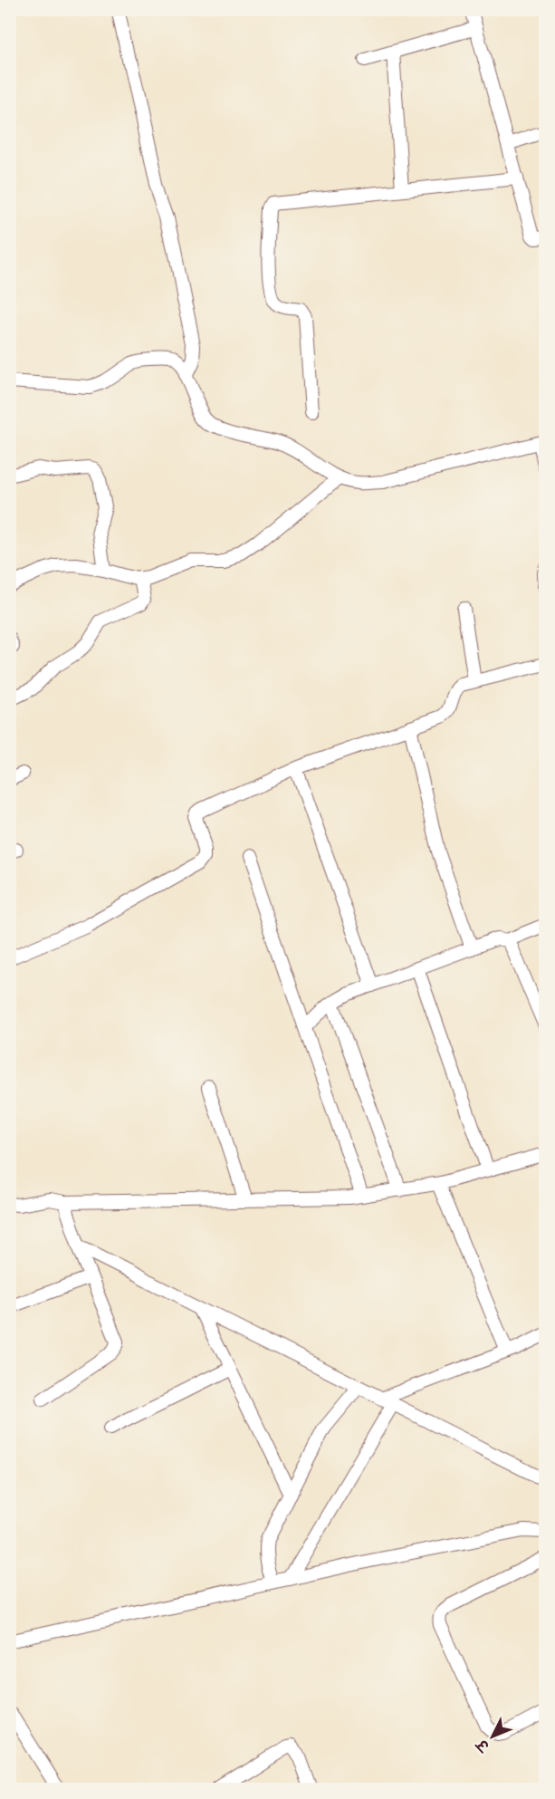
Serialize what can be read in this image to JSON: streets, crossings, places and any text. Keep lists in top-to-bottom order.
{
  "north": "bottom left"
}
